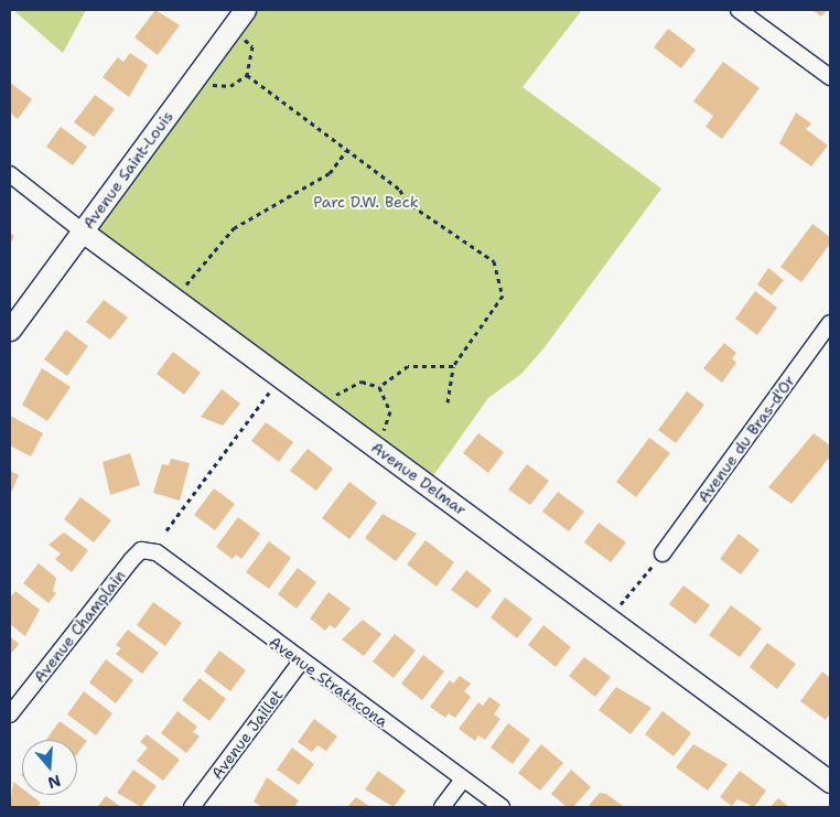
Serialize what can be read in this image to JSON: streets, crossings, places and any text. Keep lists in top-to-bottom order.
{
  "streets": {
    "street": [
      "Avenue Saint-Louis",
      "Avenue du Bras-d'Or",
      "Avenue Delmar",
      "Avenue Champlain",
      "Avenue Strathcona",
      "Avenue Jaillet"
    ]
  },
  "crossings": [
    ["Avenue Saint-Louis", "Avenue Delmar"],
    ["Avenue Champlain", "Avenue Strathcona"],
    ["Avenue Strathcona", "Avenue Jaillet"]
  ],
  "parks": ["Parc D.W. Beck"],
  "north": "bottom"
}
